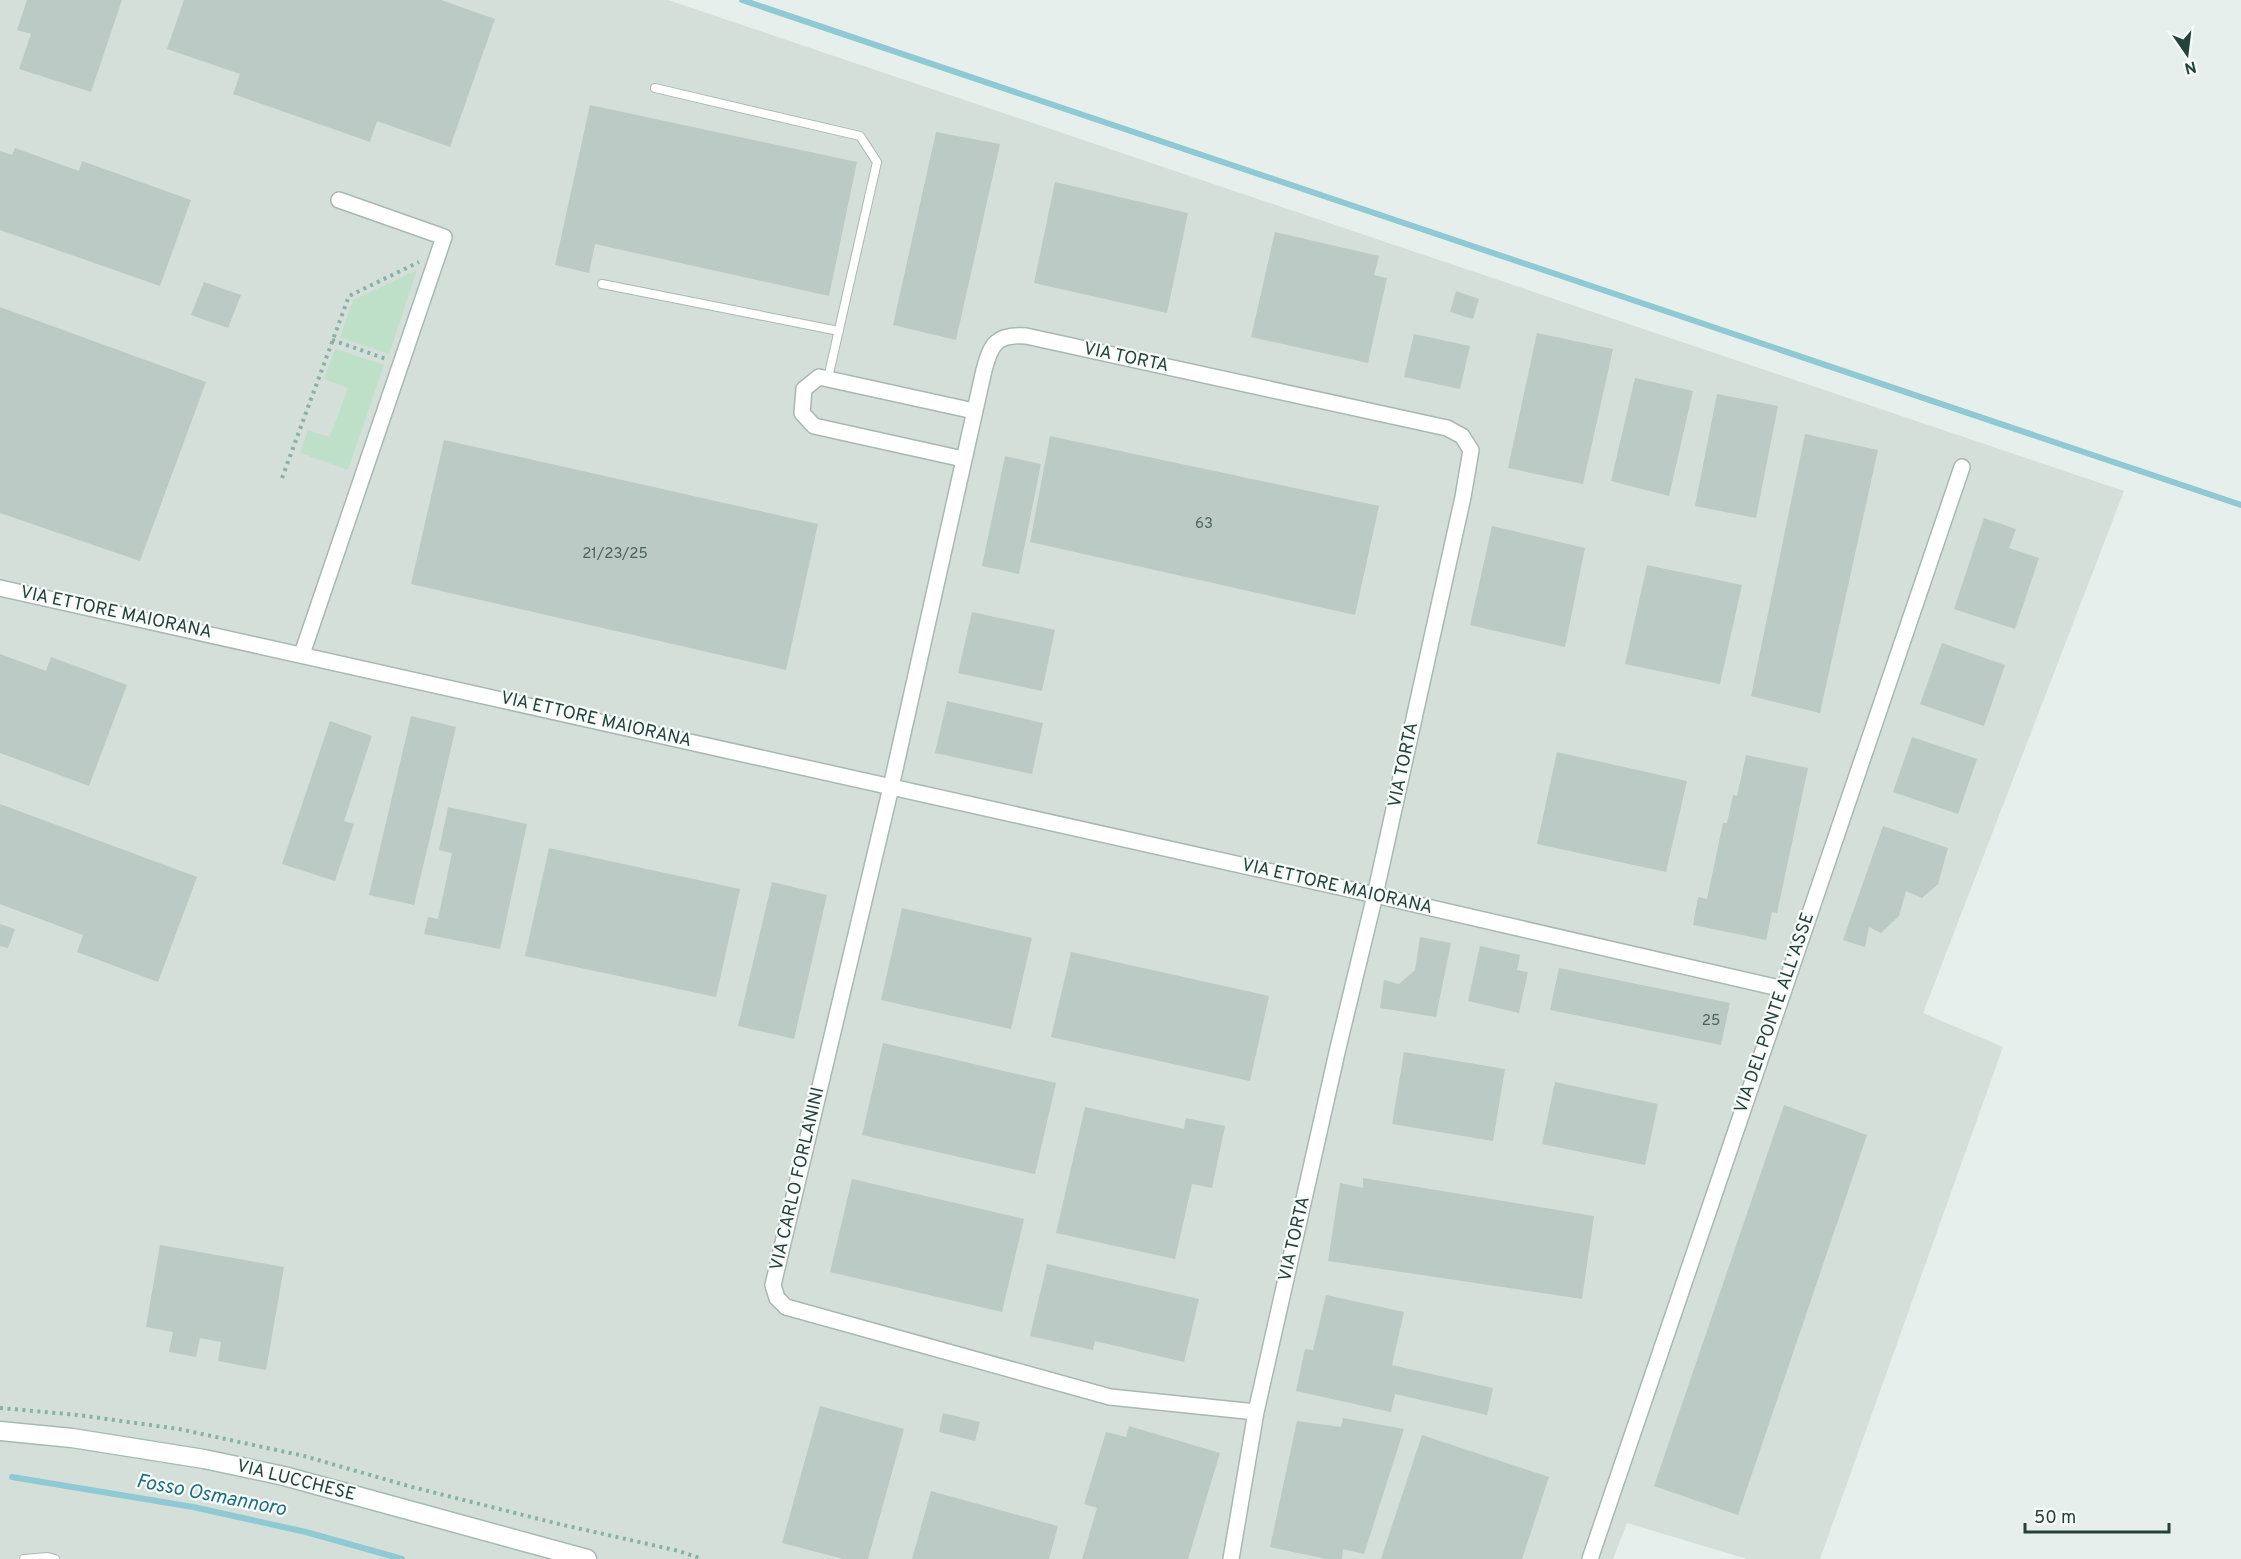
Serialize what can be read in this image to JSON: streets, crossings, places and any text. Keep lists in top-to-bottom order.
{
  "streets": {
    "main road": ["VIA LUCCHESE"],
    "street": [
      "VIA TORTA",
      "VIA ETTORE MAIORANA",
      "VIA DEL PONTE ALL'ASSE",
      "VIA CARLO FORLANINI"
    ]
  },
  "crossings": [
    ["VIA TORTA", "VIA ETTORE MAIORANA"],
    ["VIA TORTA", "VIA CARLO FORLANINI"],
    ["VIA ETTORE MAIORANA", "VIA DEL PONTE ALL'ASSE"],
    ["VIA ETTORE MAIORANA", "VIA CARLO FORLANINI"]
  ],
  "water": ["Fosso Osmannoro"],
  "house_numbers": ["63", "21/23/25", "25"],
  "scale_bar": "50 m",
  "north": "bottom"
}
